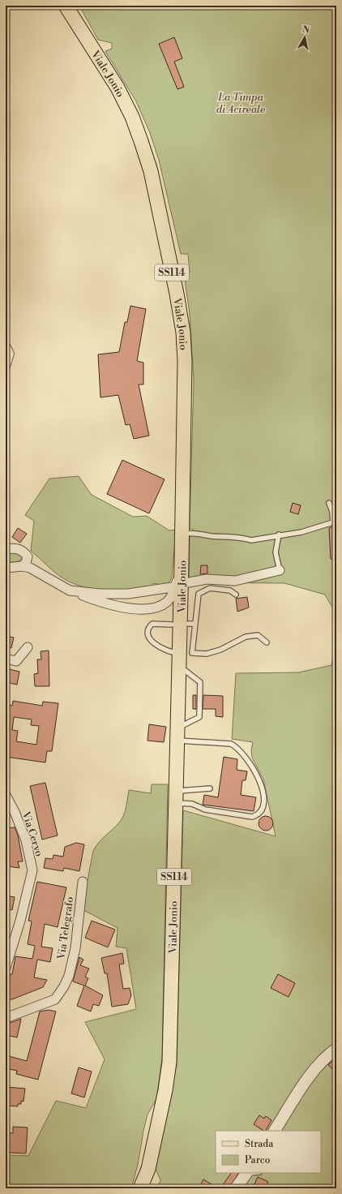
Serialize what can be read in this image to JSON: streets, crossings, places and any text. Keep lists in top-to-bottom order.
{
  "streets": {
    "main road": ["Viale Jonio", "SS114"],
    "street": ["Via Cervo", "Via Telegrafo"]
  },
  "parks": ["La Timpa di Acireale"],
  "legend": ["Strada", "Parco"],
  "north": "top"
}
